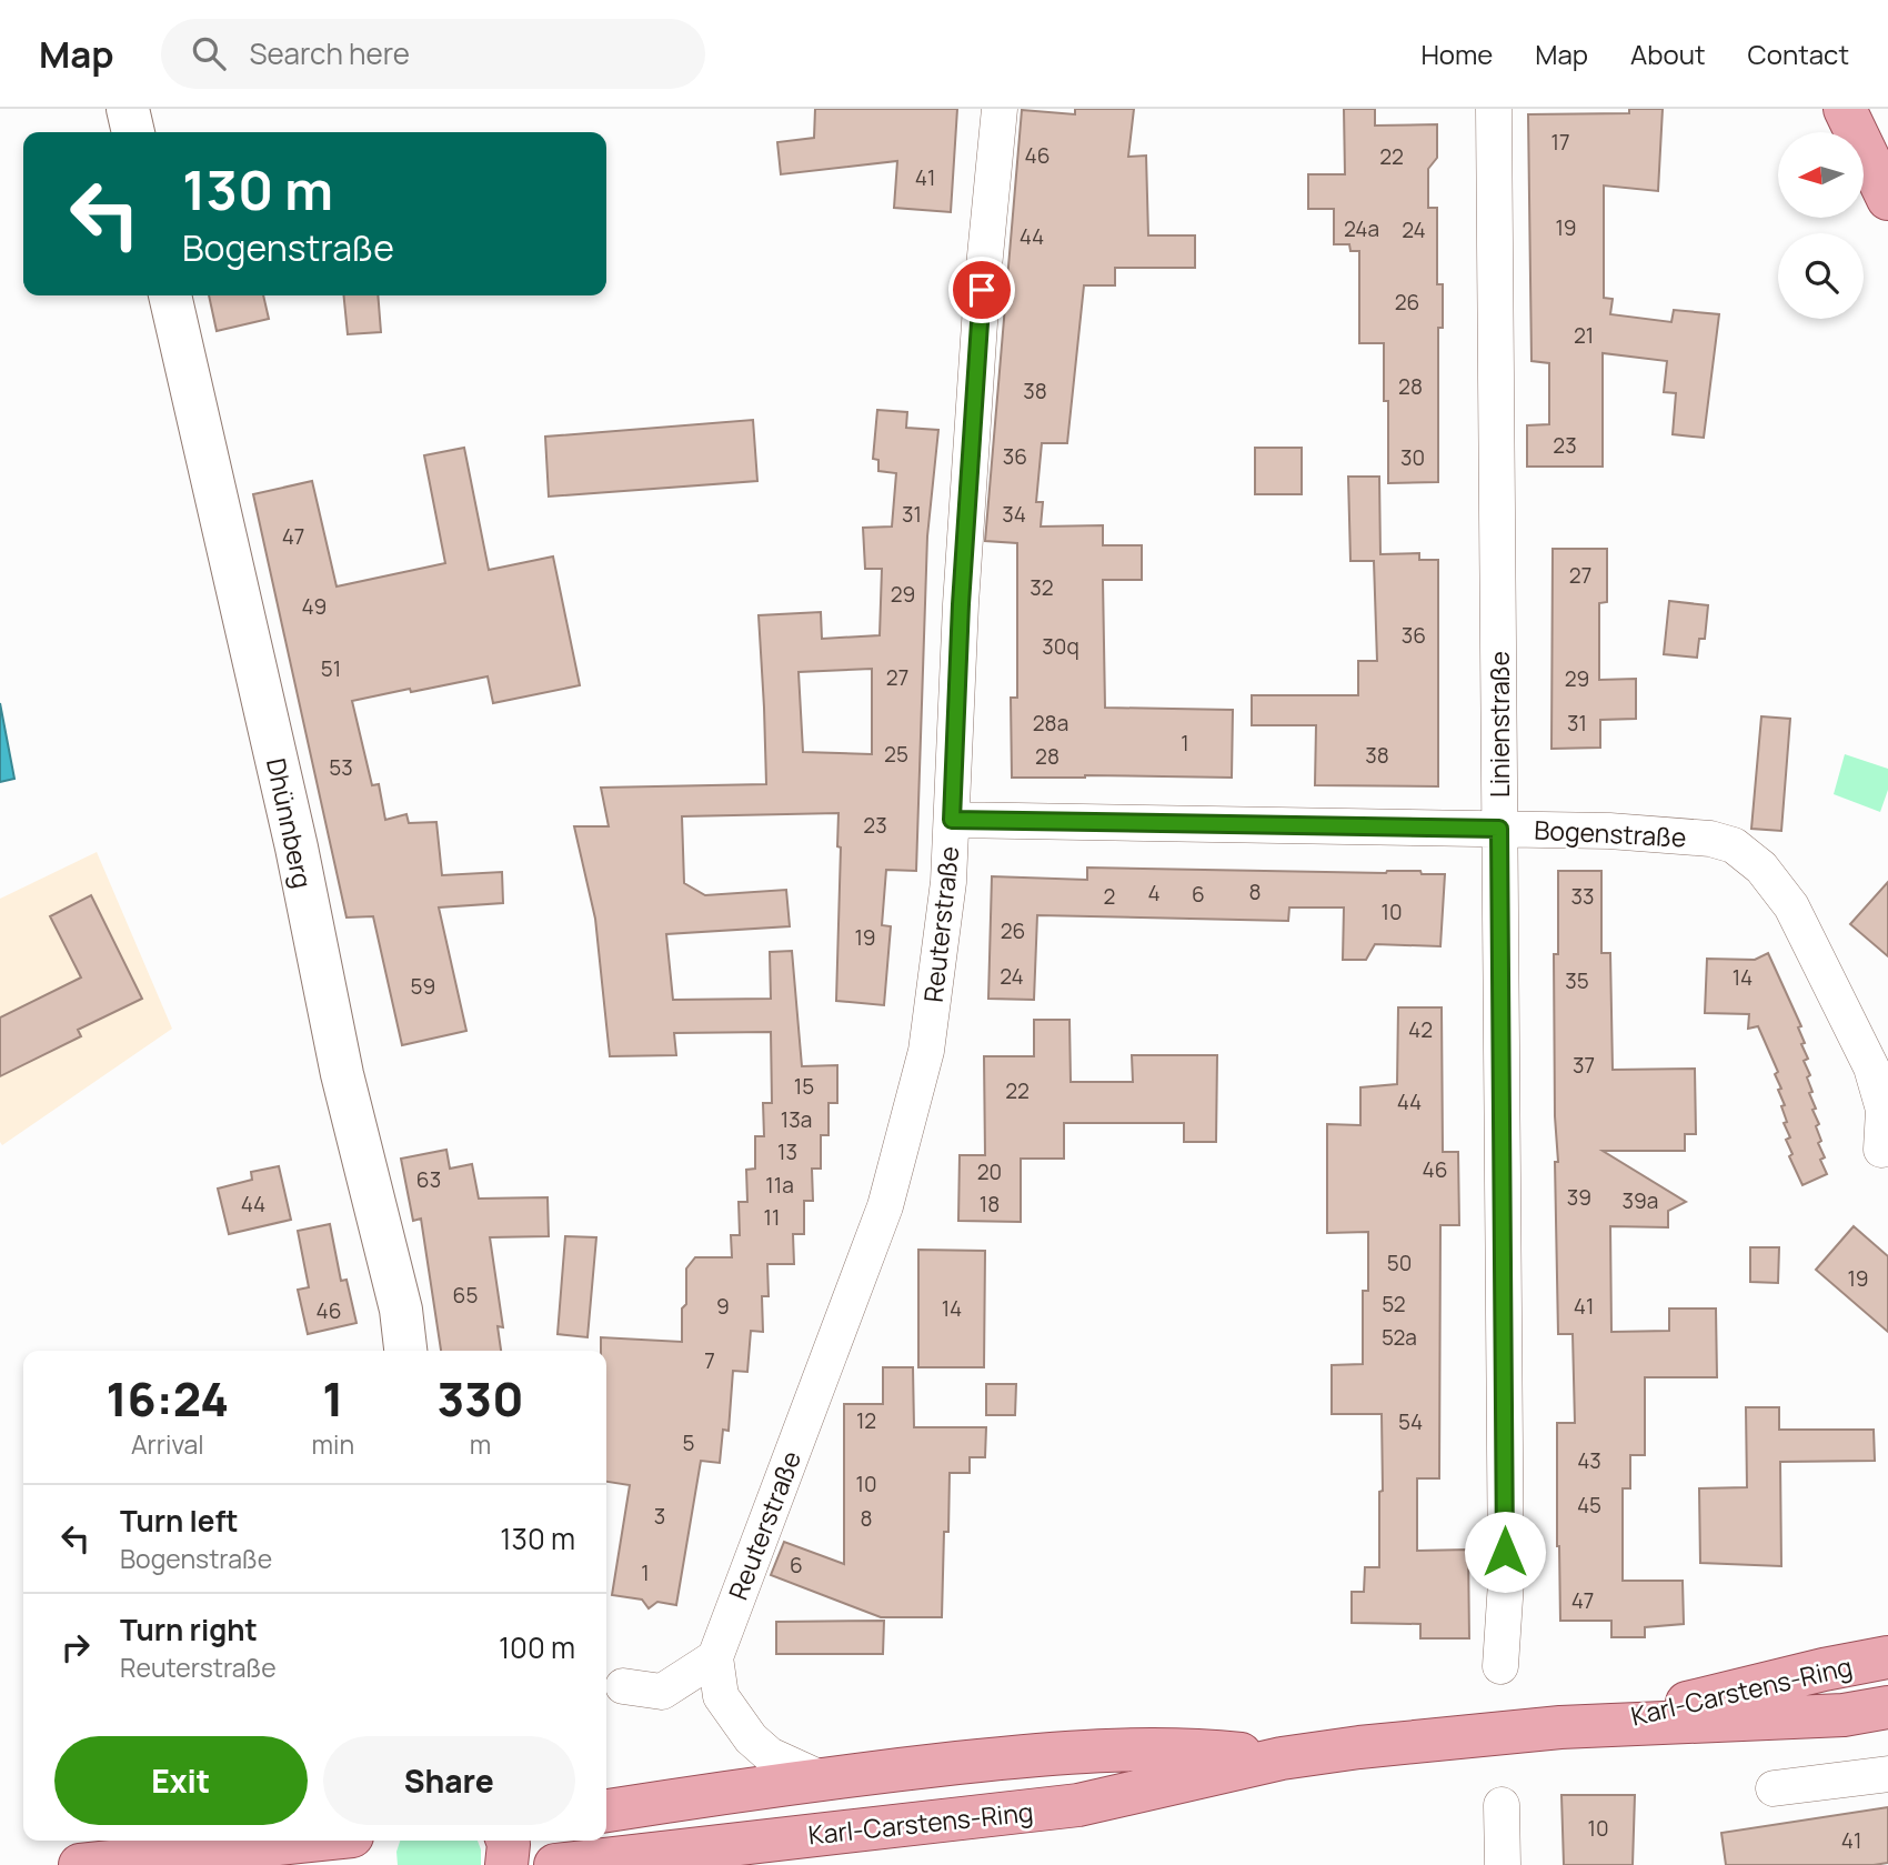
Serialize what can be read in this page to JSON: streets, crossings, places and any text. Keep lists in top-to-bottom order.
{
  "streets": {
    "main road": ["Karl-Carstens-Ring"],
    "street": [
      "Linienstraße",
      "Dhünnberg",
      "Bogenstraße",
      "Reuterstraße"
    ]
  },
  "crossings": [
    ["Linienstraße", "Bogenstraße"],
    ["Bogenstraße", "Reuterstraße"]
  ],
  "house_numbers": [
    "17",
    "46",
    "22",
    "41",
    "19",
    "24a",
    "24",
    "44",
    "26",
    "21",
    "28",
    "38",
    "23",
    "36",
    "30",
    "31",
    "34",
    "47",
    "27",
    "32",
    "29",
    "49",
    "36",
    "30q",
    "51",
    "27",
    "29",
    "28a",
    "31",
    "1",
    "25",
    "38",
    "28",
    "53",
    "23",
    "8",
    "4",
    "6",
    "2",
    "33",
    "10",
    "26",
    "19",
    "24",
    "14",
    "35",
    "59",
    "42",
    "37",
    "15",
    "22",
    "44",
    "13a",
    "13",
    "46",
    "20",
    "63",
    "11a",
    "39",
    "39a",
    "44",
    "18",
    "11",
    "50",
    "19",
    "65",
    "52",
    "9",
    "41",
    "14",
    "46",
    "52a",
    "7",
    "12",
    "54",
    "5",
    "43",
    "10",
    "45",
    "3",
    "8",
    "6",
    "1",
    "47",
    "10",
    "41"
  ],
  "north": "left",
  "page": {
    "header": "Map",
    "search": "Search here",
    "nav": [
      "Home",
      "Map",
      "About",
      "Contact"
    ],
    "turn": ["130 m", "Bogenstraße"],
    "eta": [
      "16:24",
      "Arrival",
      "1",
      "min",
      "330",
      "m"
    ],
    "list": [
      {
        "name": "Turn left",
        "note": "Bogenstraße",
        "value": "130 m"
      },
      {
        "name": "Turn right",
        "note": "Reuterstraße",
        "value": "100 m"
      }
    ],
    "buttons": ["Exit", "Share"]
  }
}
